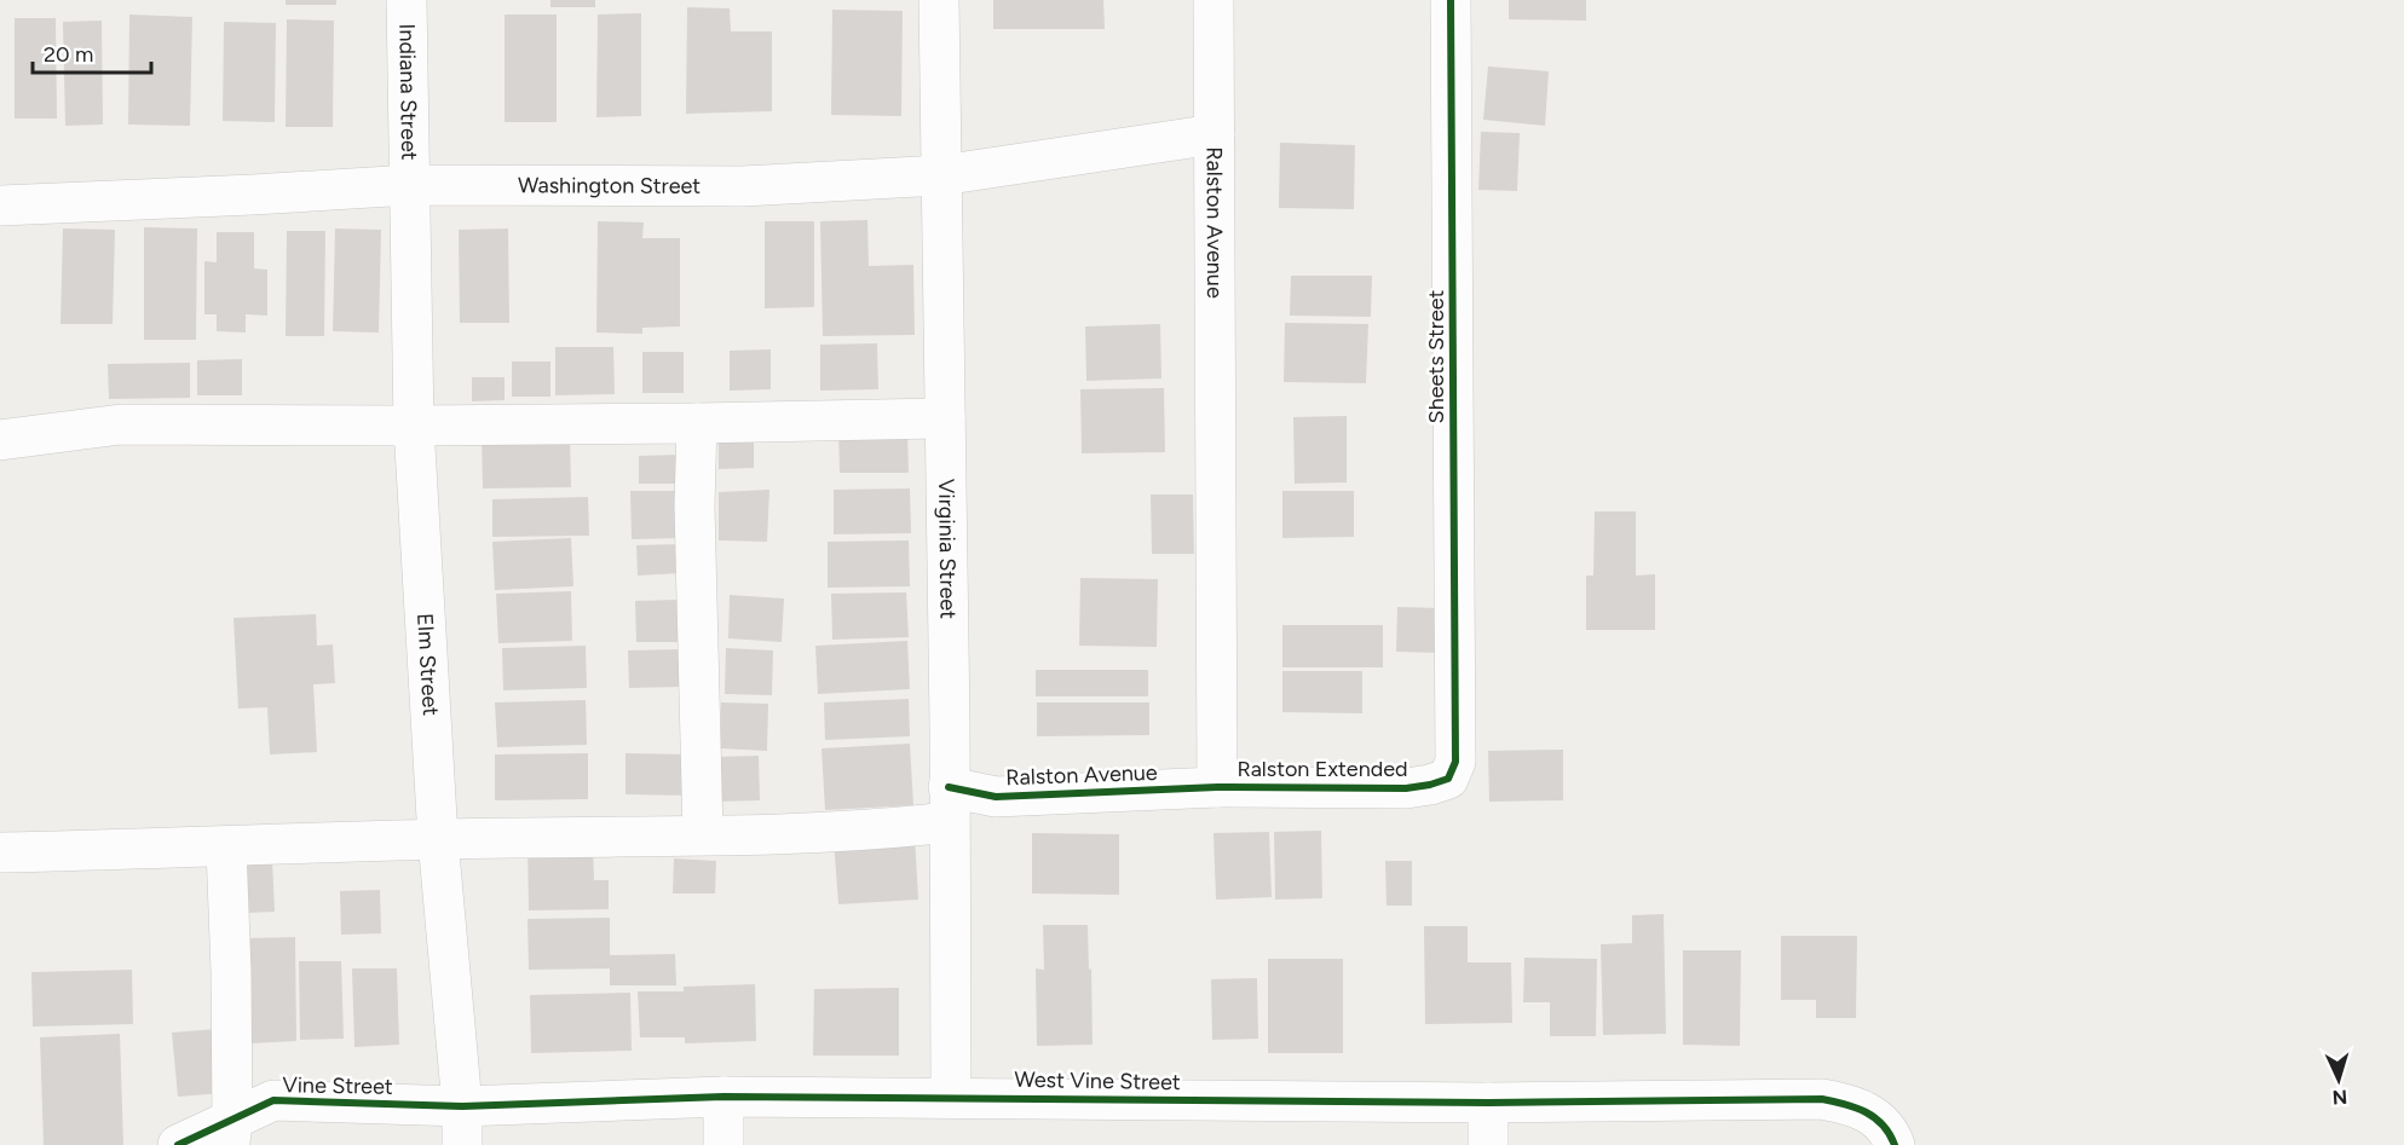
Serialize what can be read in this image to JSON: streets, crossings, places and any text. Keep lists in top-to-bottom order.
{
  "streets": {
    "street": [
      "Indiana Street",
      "Washington Street",
      "Ralston Avenue",
      "Sheets Street",
      "Virginia Street",
      "Elm Street",
      "Ralston Extended",
      "West Vine Street",
      "Vine Street"
    ]
  },
  "crossings": [
    ["Indiana Street", "Washington Street"],
    ["Indiana Street", "Elm Street"],
    ["Washington Street", "Ralston Avenue"],
    ["Washington Street", "Virginia Street"],
    ["Washington Street", "Elm Street"],
    ["Ralston Avenue", "Virginia Street"],
    ["Ralston Avenue", "Elm Street"],
    ["Ralston Avenue", "Ralston Extended"],
    ["Sheets Street", "Ralston Extended"],
    ["Virginia Street", "West Vine Street"],
    ["Elm Street", "West Vine Street"],
    ["Elm Street", "Vine Street"],
    ["West Vine Street", "Vine Street"]
  ],
  "scale_bar": "20 m",
  "north": "bottom"
}
